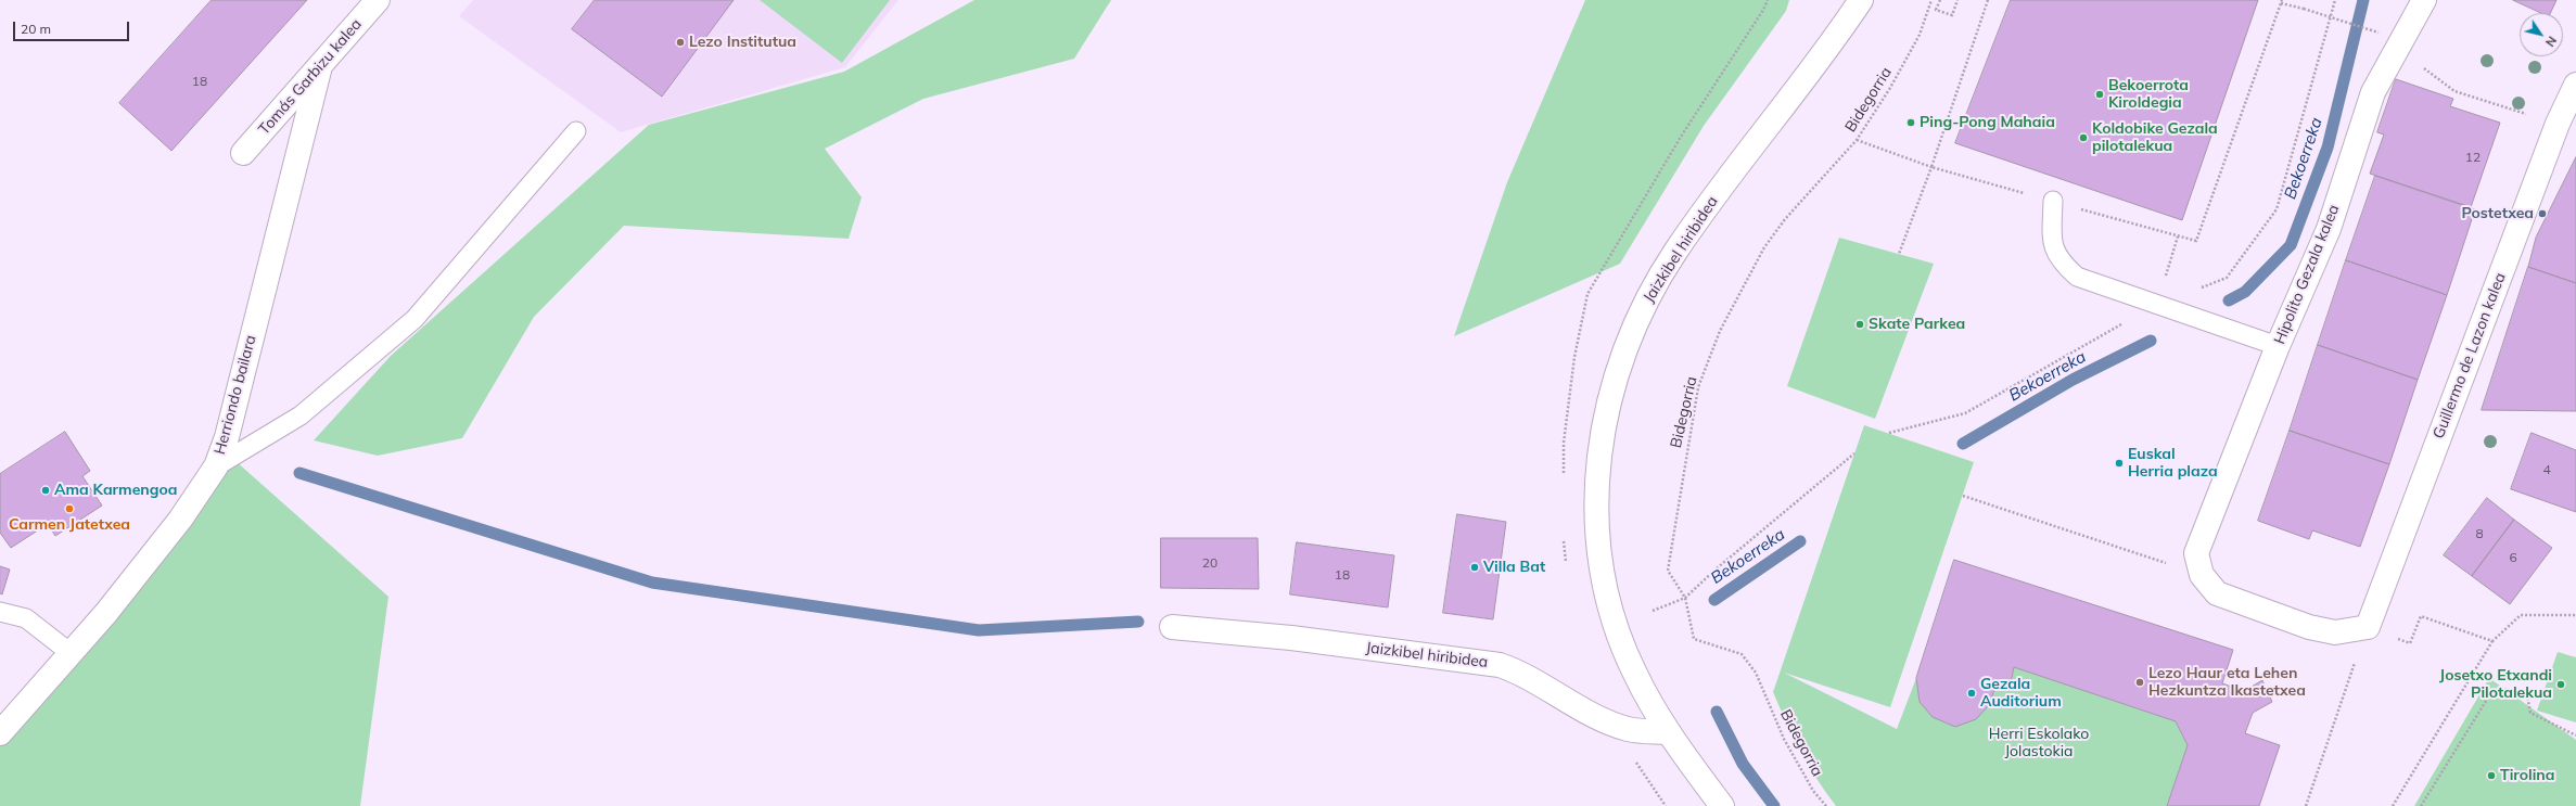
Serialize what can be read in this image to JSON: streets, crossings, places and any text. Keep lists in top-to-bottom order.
{
  "streets": {
    "street": [
      "Tomás Garbizu kalea",
      "Jaizkibel hiribidea",
      "Hipolito Gezala kalea",
      "Guillermo de Lazon kalea",
      "Herriondo bailara"
    ],
    "path": ["Bidegorria"]
  },
  "crossings": [
    ["Tomás Garbizu kalea", "Herriondo bailara"]
  ],
  "water": ["Bekoerreka"],
  "parks": ["Herri Eskolako Jolastokia"],
  "places": [
    "Lezo Institutua",
    "Bekoerrota Kiroldegia",
    "Ping-Pong Mahaia",
    "Koldobike Gezala pilotalekua",
    "Postetxea",
    "Skate Parkea",
    "Euskal Herria plaza",
    "Ama Karmengoa",
    "Carmen Jatetxea",
    "Villa Bat",
    "Lezo Haur eta Lehen Hezkuntza Ikastetxea",
    "Josetxo Etxandi Pilotalekua",
    "Gezala Auditorium",
    "Tirolina"
  ],
  "house_numbers": [
    "18",
    "12",
    "4",
    "8",
    "6",
    "20",
    "18"
  ],
  "scale_bar": "20 m",
  "north": "bottom right"
}
